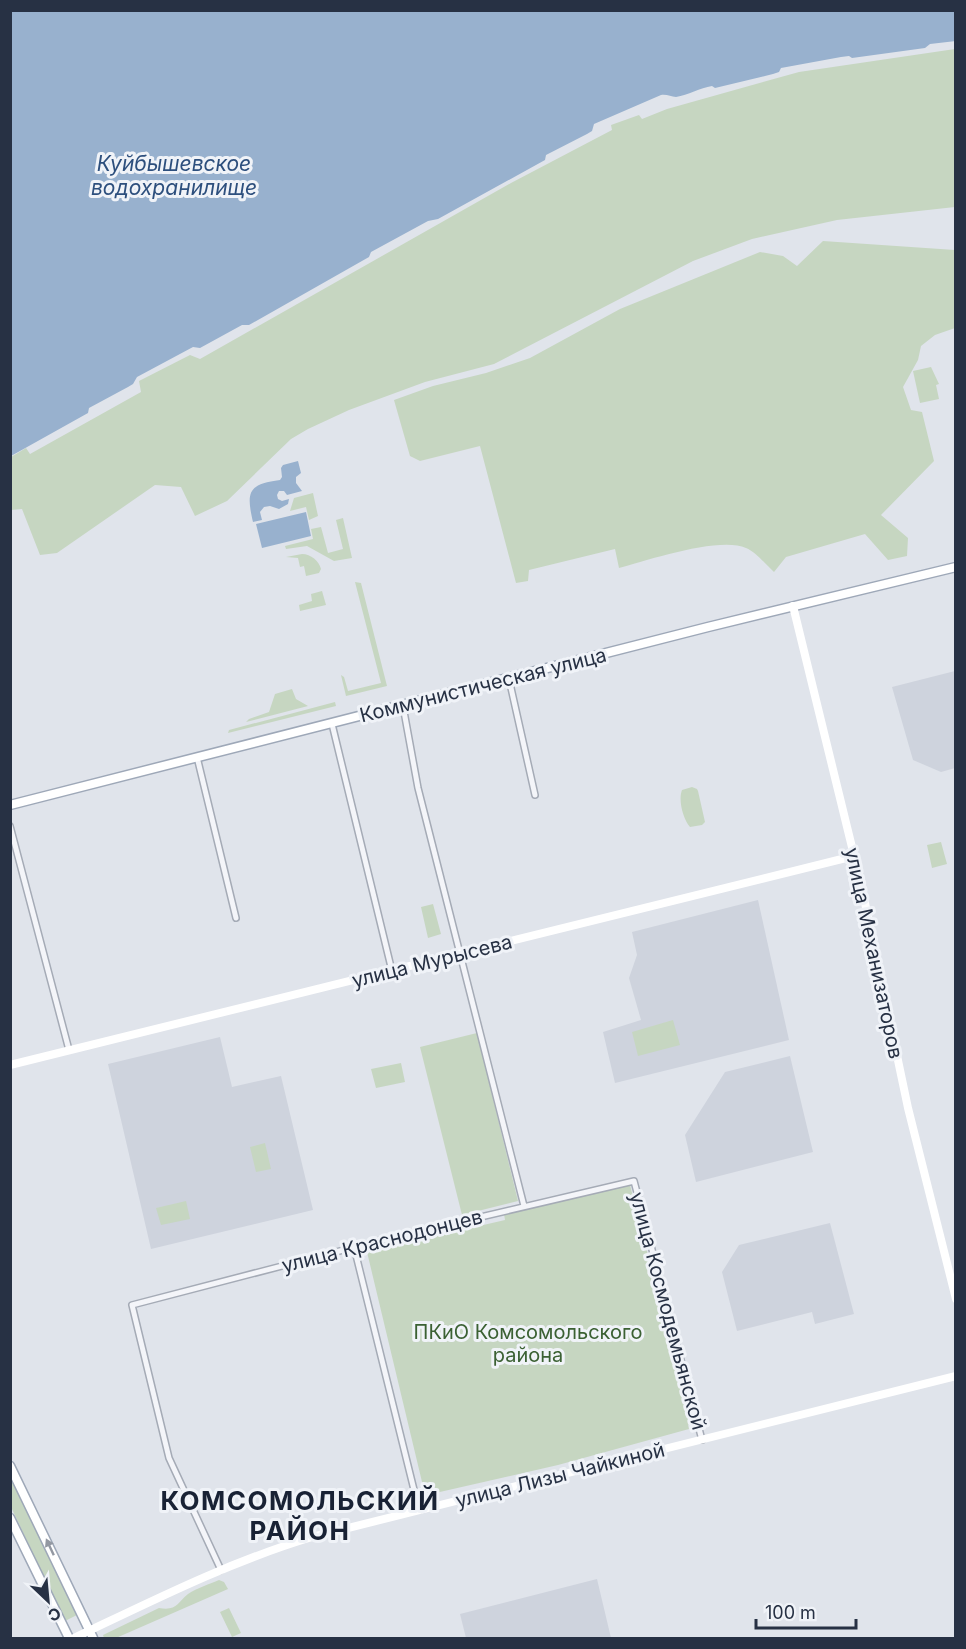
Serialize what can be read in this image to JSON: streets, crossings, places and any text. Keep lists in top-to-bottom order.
{
  "streets": {
    "main road": [
      "Коммунистическая улица",
      "улица Механизаторов",
      "улица Мурысева",
      "улица Лизы Чайкиной"
    ],
    "street": ["улица Краснодонцев", "улица Космодемьянской"]
  },
  "crossings": [
    ["Коммунистическая улица", "улица Механизаторов"],
    ["улица Механизаторов", "улица Мурысева"],
    ["улица Краснодонцев", "улица Космодемьянской"],
    ["улица Краснодонцев", "улица Лизы Чайкиной"],
    ["улица Космодемьянской", "улица Лизы Чайкиной"]
  ],
  "districts": ["КОМСОМОЛЬСКИЙ РАЙОН"],
  "water": ["Куйбышевское водохранилище"],
  "parks": ["ПКиО Комсомольского района"],
  "scale_bar": "100 m",
  "north": "bottom right"
}
